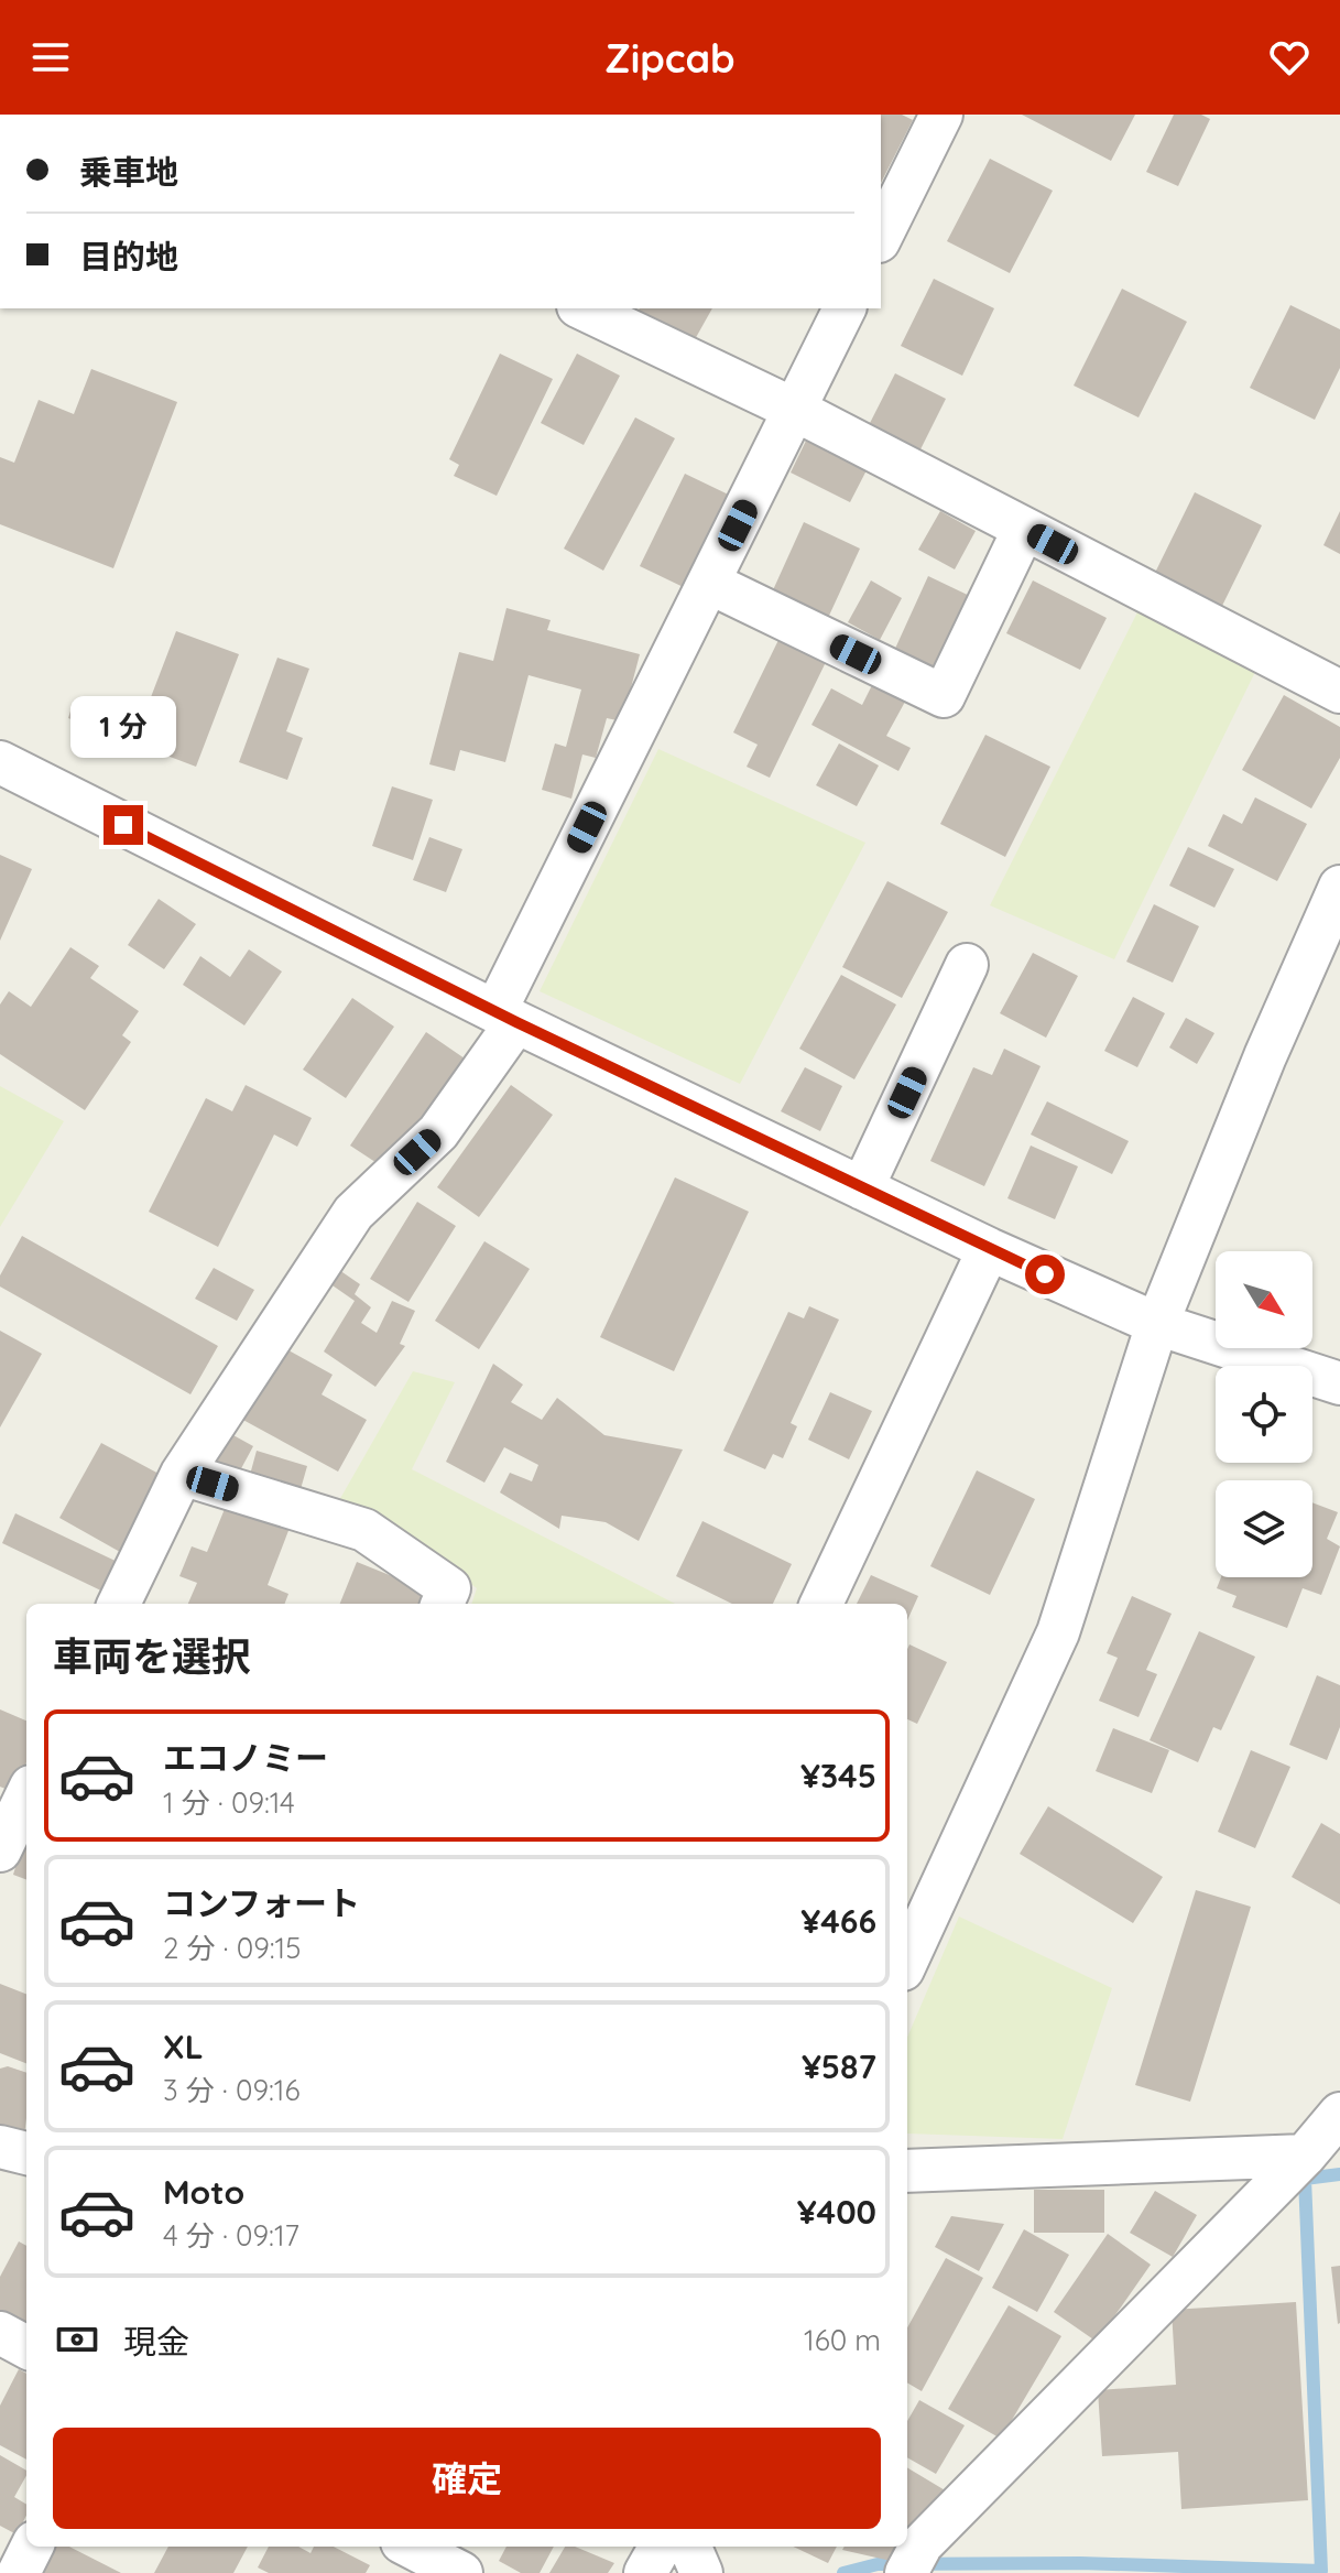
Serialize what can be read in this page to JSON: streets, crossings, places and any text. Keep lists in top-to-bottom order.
{
  "north": "bottom right",
  "page": {
    "header": "Zipcab",
    "banner": ["乗車地", "目的地"],
    "bubble": "1 分",
    "heading": "車両を選択",
    "list": [
      {
        "name": "エコノミー",
        "note": "1 分 · 09:14",
        "value": "¥345"
      },
      {
        "name": "コンフォート",
        "note": "2 分 · 09:15",
        "value": "¥466"
      },
      {
        "name": "XL",
        "note": "3 分 · 09:16",
        "value": "¥587"
      },
      {
        "name": "Moto",
        "note": "4 分 · 09:17",
        "value": "¥400"
      }
    ],
    "pay": ["現金", "160 m"],
    "buttons": "確定"
  }
}
